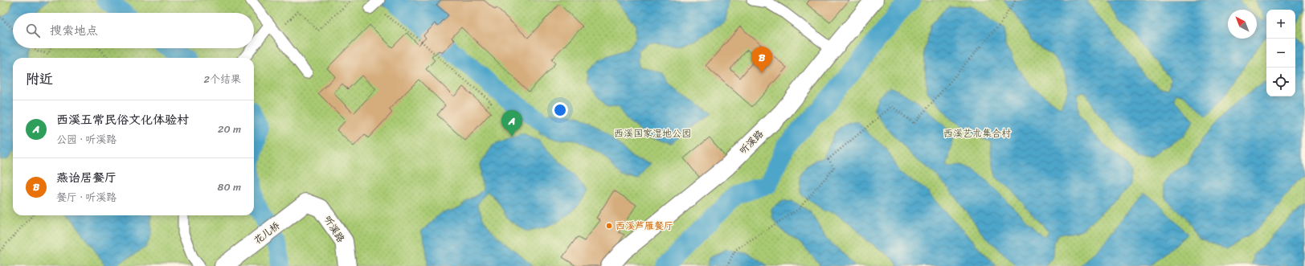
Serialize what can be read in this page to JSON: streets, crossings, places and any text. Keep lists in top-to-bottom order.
{
  "streets": {
    "street": ["听溪路", "花儿桥"]
  },
  "crossings": [
    ["听溪路", "花儿桥"]
  ],
  "parks": ["西溪国家湿地公园", "西溪艺术集合村"],
  "places": ["西溪芦雁餐厅"],
  "north": "top left",
  "page": {
    "map_buttons": ["+", "−"],
    "search": "搜索地点",
    "pins": ["B", "A"],
    "heading": ["附近", "2个结果"],
    "list": [
      {
        "mark": "A",
        "name": "西溪五常民俗文化体验村",
        "note": "公园 · 听溪路",
        "value": "20 m"
      },
      {
        "mark": "B",
        "name": "燕诒居餐厅",
        "note": "餐厅 · 听溪路",
        "value": "80 m"
      }
    ]
  }
}
